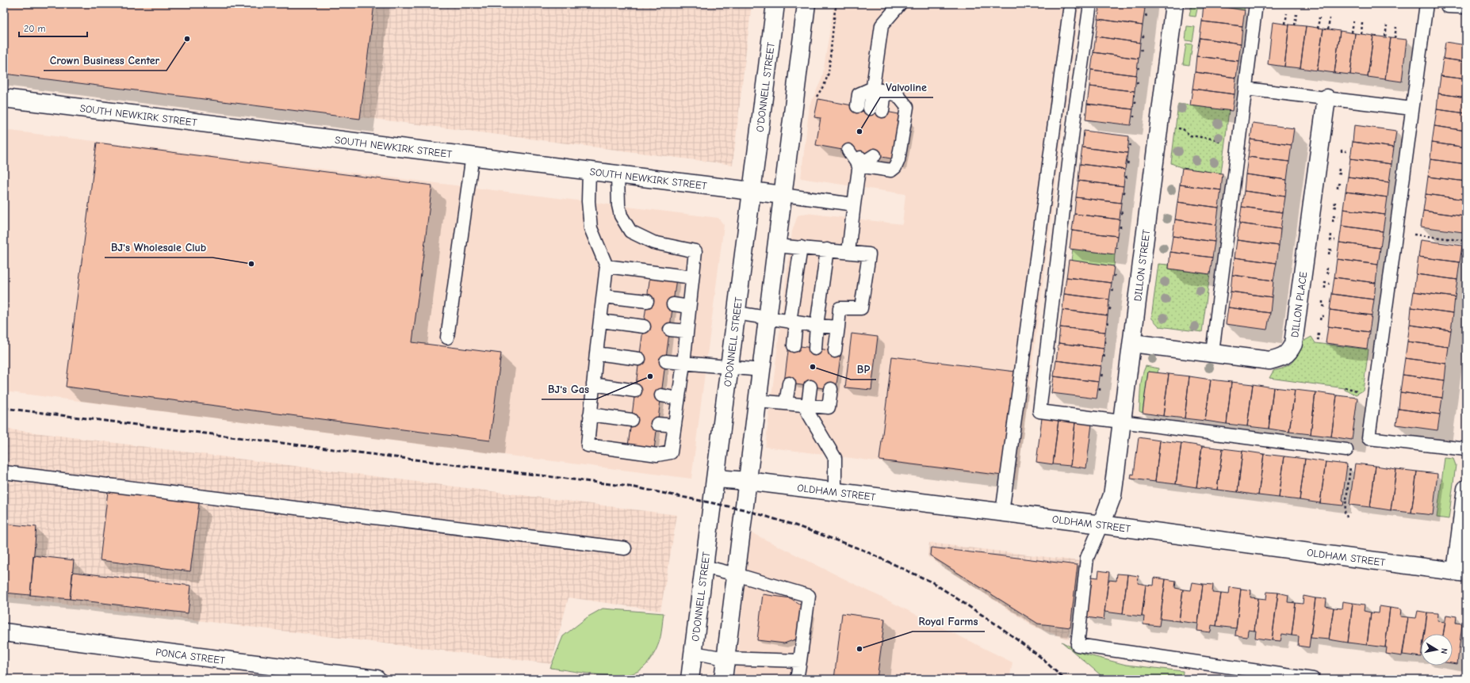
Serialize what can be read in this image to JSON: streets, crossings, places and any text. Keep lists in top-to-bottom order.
{
  "streets": {
    "street": [
      "O'DONNELL STREET",
      "SOUTH NEWKIRK STREET",
      "DILLON STREET",
      "DILLON PLACE",
      "OLDHAM STREET",
      "PONCA STREET"
    ]
  },
  "crossings": [
    ["O'DONNELL STREET", "SOUTH NEWKIRK STREET"],
    ["O'DONNELL STREET", "OLDHAM STREET"],
    ["DILLON STREET", "DILLON PLACE"],
    ["DILLON STREET", "OLDHAM STREET"]
  ],
  "places": [
    "Crown Business Center",
    "Valvoline",
    "BJ's Wholesale Club",
    "BP",
    "BJ's Gas",
    "Royal Farms"
  ],
  "scale_bar": "20 m",
  "north": "right"
}
